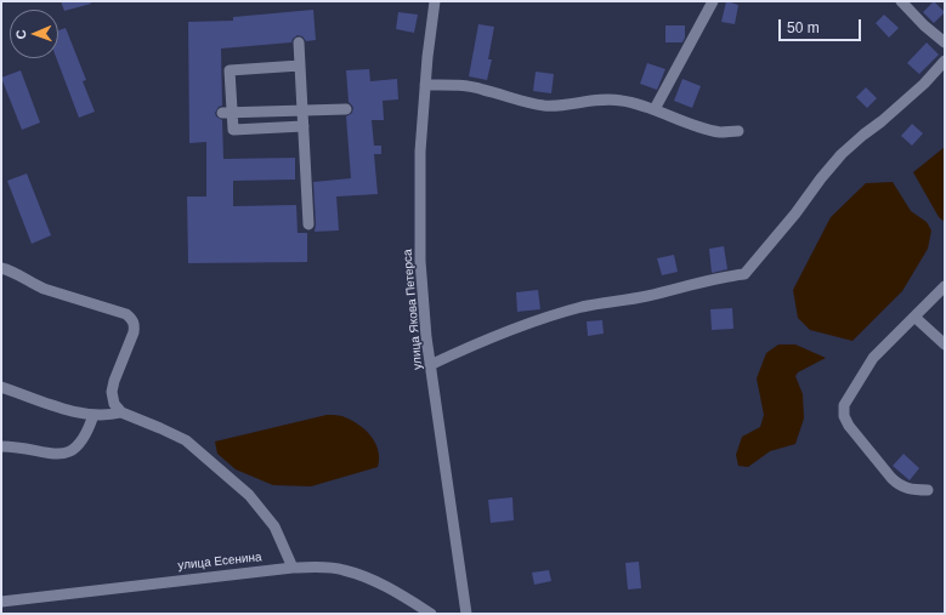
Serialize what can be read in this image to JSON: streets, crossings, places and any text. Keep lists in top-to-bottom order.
{
  "streets": {
    "street": ["улица Якова Петерса", "улица Есенина"]
  },
  "scale_bar": "50 m",
  "north": "left"
}
